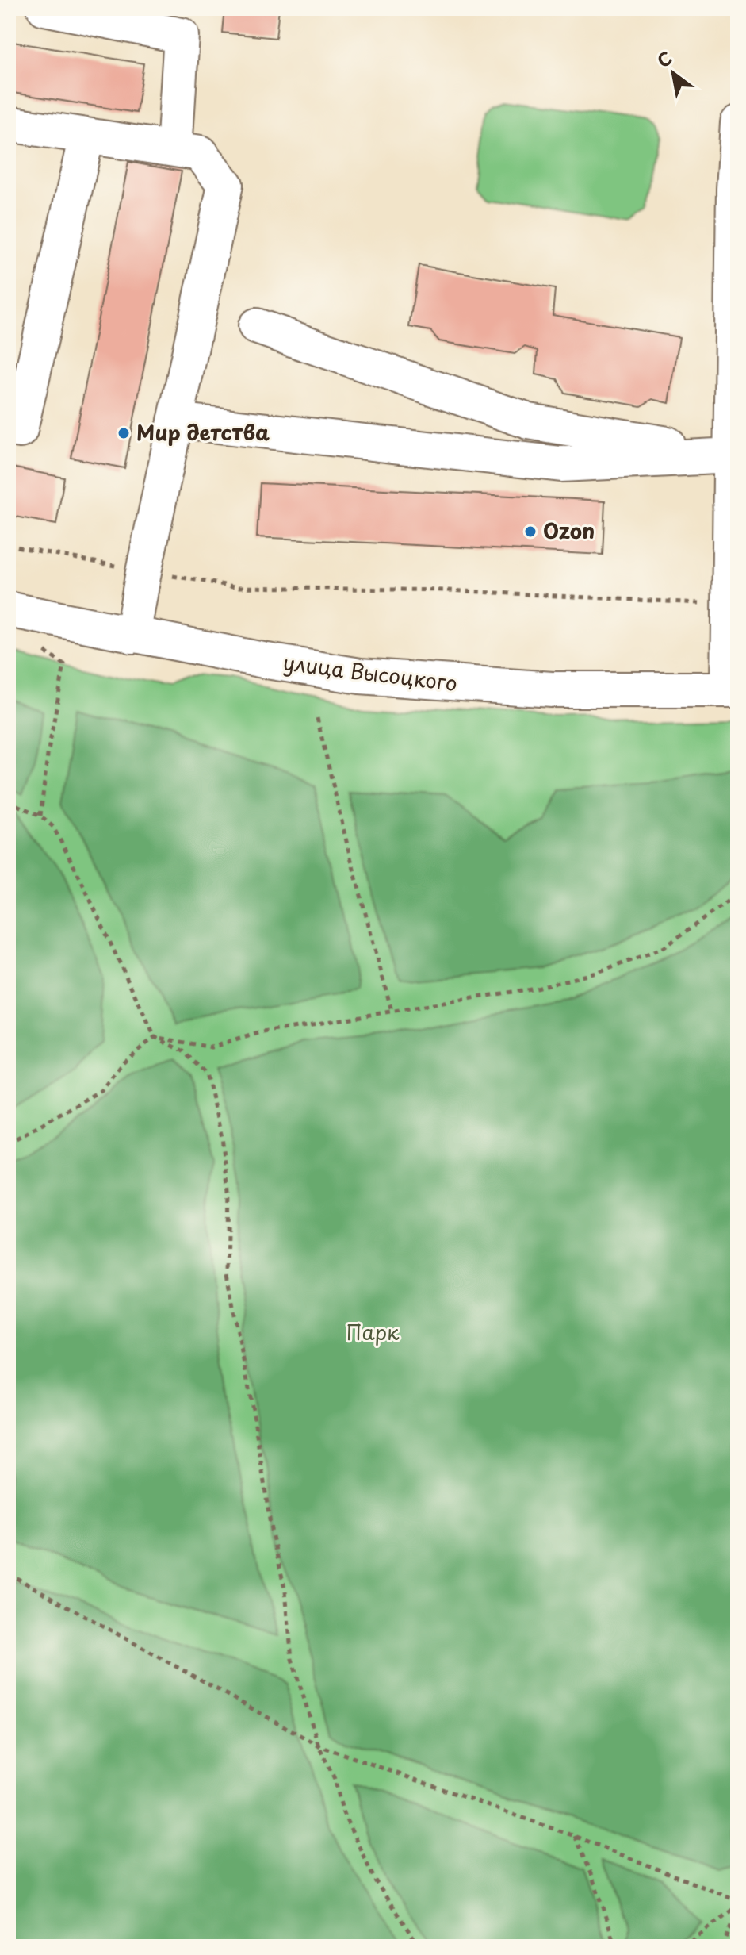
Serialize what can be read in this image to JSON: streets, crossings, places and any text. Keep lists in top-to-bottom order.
{
  "streets": {
    "street": ["улица Высоцкого"]
  },
  "parks": ["Парк"],
  "places": ["Мир детства", "Ozon"],
  "north": "top left"
}
